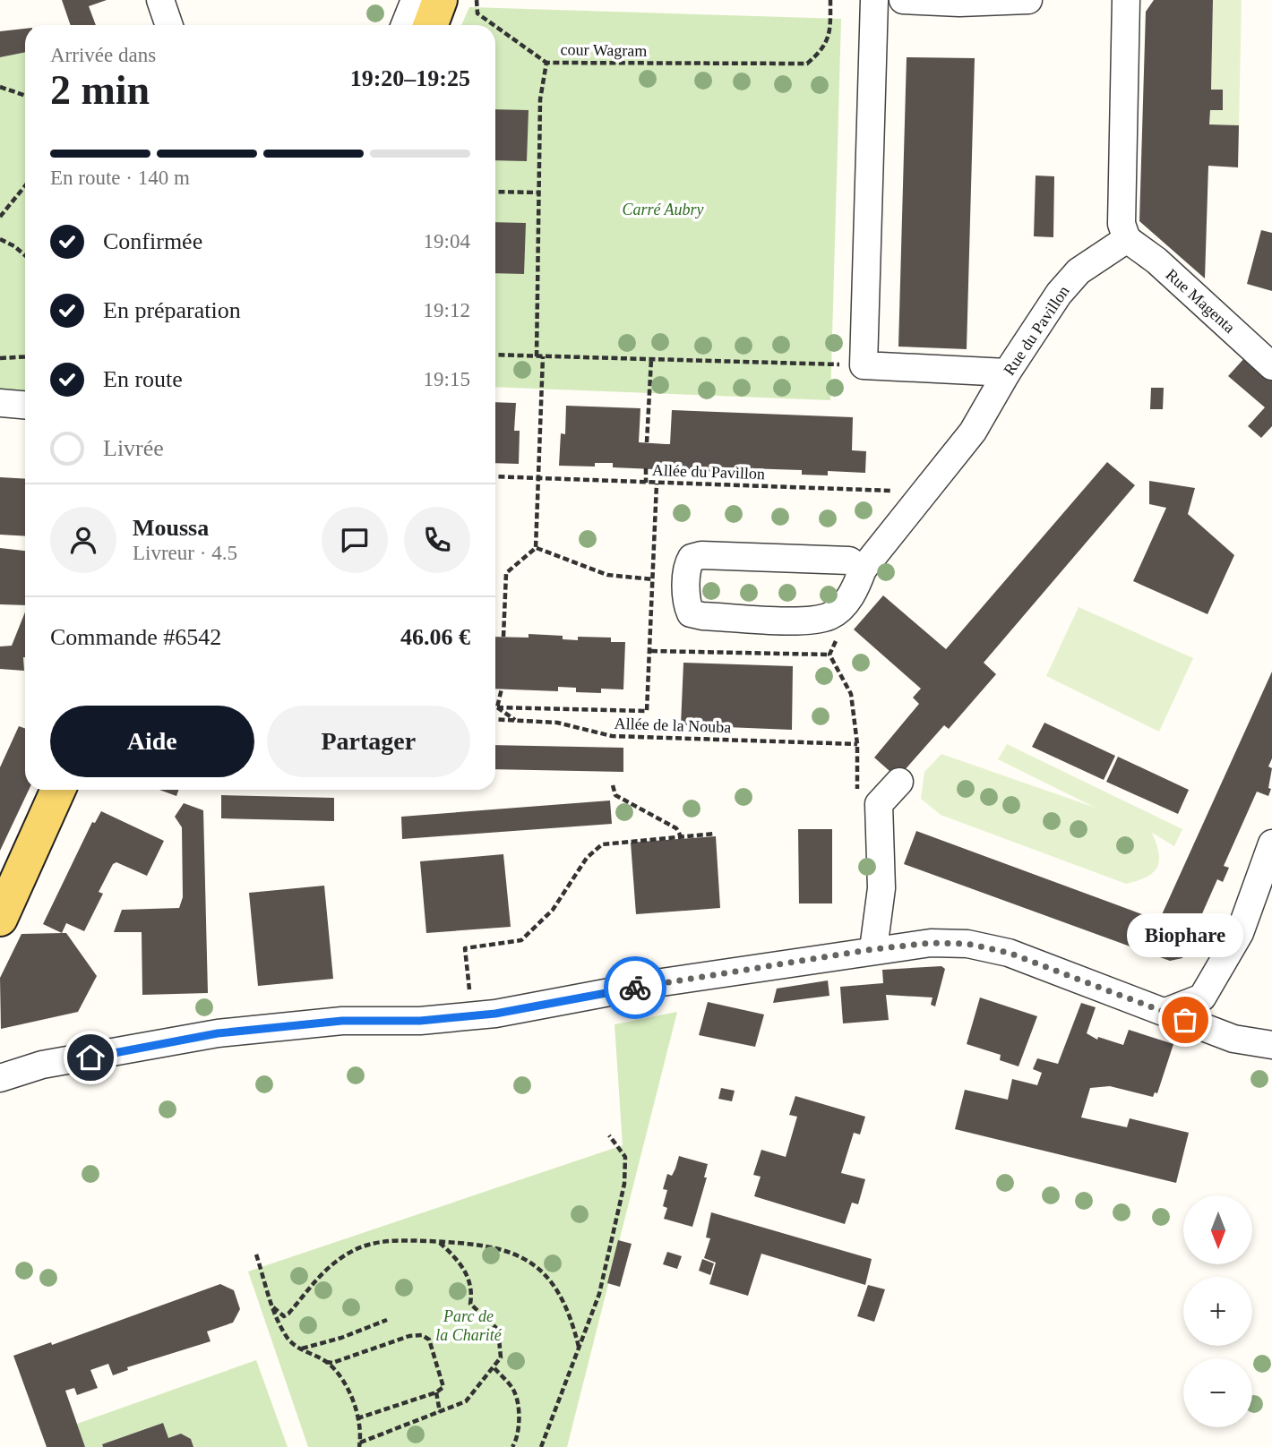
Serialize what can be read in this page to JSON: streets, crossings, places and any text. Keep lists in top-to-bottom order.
{
  "streets": {
    "street": ["Rue Magenta", "Rue du Pavillon"],
    "path": ["cour Wagram", "Allée du Pavillon", "Allée de la Nouba"]
  },
  "crossings": [
    ["Rue Magenta", "Rue du Pavillon"],
    ["Rue du Pavillon", "Allée du Pavillon"]
  ],
  "parks": ["Carré Aubry", "Parc de la Charité"],
  "places": ["Biophare"],
  "north": "bottom",
  "page": {
    "heading": ["2 min", "Arrivée dans", "19:20–19:25"],
    "panel": [
      "Moussa",
      "Livreur · 4.5",
      "Commande #6542",
      "46.06 €"
    ],
    "bar": "En route · 140 m",
    "list": [
      ["Confirmée", "19:04"],
      ["En préparation", "19:12"],
      ["En route", "19:15"],
      "Livrée"
    ],
    "buttons": ["Aide", "Partager"],
    "bubble": "Biophare",
    "map_buttons": ["+", "−"]
  }
}
